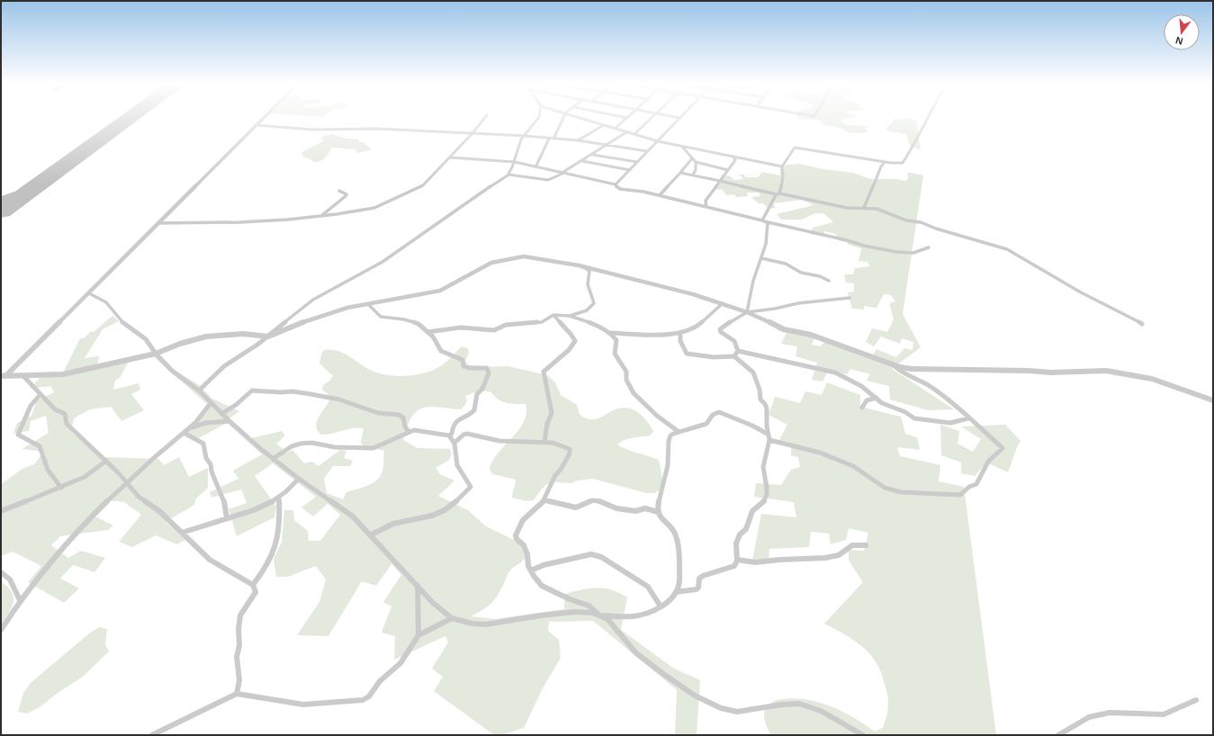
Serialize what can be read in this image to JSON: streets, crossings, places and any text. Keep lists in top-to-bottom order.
{
  "north": "bottom"
}
